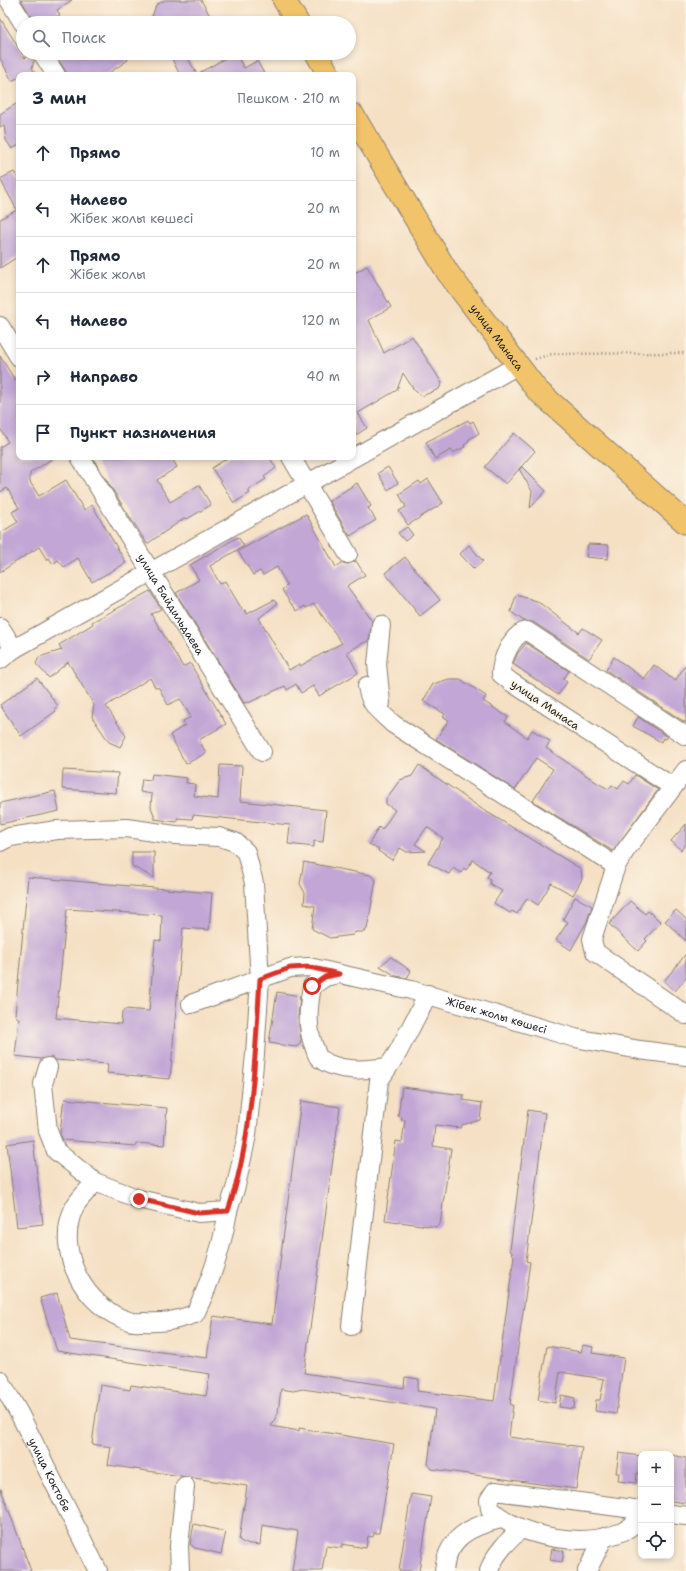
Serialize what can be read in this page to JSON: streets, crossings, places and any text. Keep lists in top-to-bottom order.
{
  "streets": {
    "highway": ["улица Манаса"],
    "street": ["улица Байдильдаева", "Жібек жолы көшесі", "улица Коктобе"]
  },
  "page": {
    "search": "Поиск",
    "heading": ["3 мин", "Пешком · 210 m"],
    "list": [
      ["Прямо", "10 m"],
      ["Налево", "Жібек жолы көшесі", "20 m"],
      ["Прямо", "Жібек жолы", "20 m"],
      ["Налево", "120 m"],
      ["Направо", "40 m"],
      "Пункт назначения"
    ],
    "map_buttons": ["+", "−"]
  }
}
